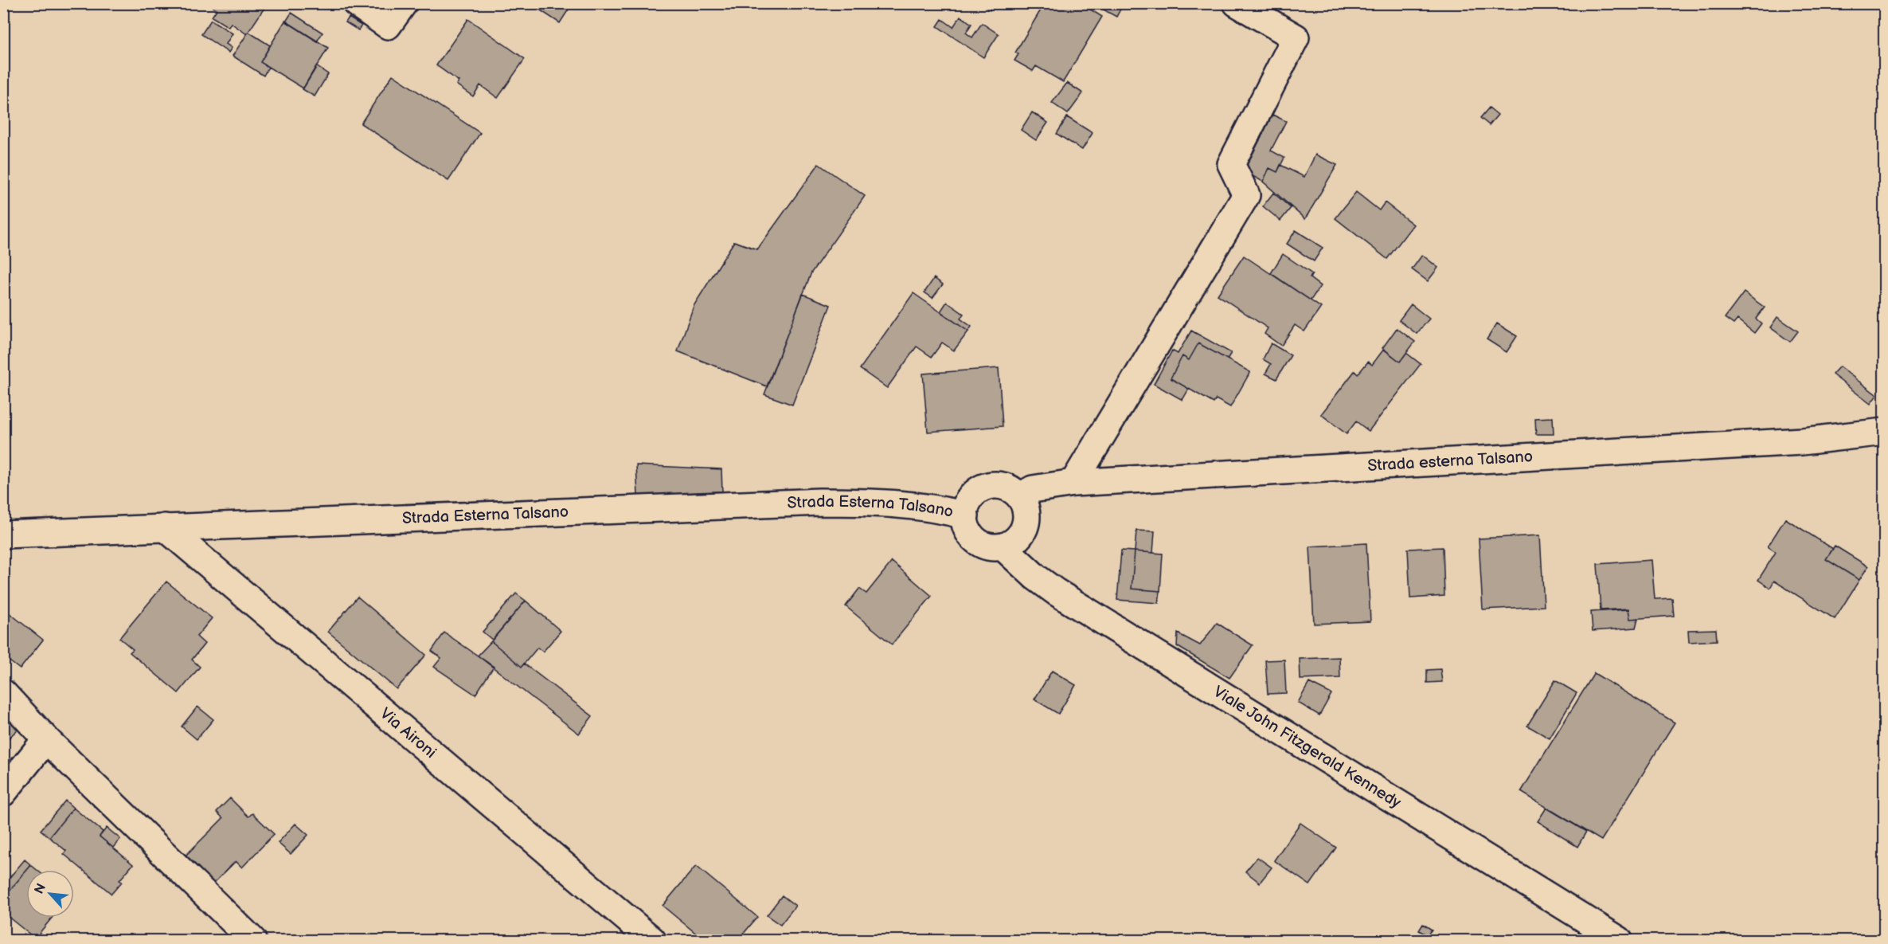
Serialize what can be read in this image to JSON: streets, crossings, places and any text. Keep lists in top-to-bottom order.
{
  "streets": {
    "street": [
      "Strada esterna Talsano",
      "Strada Esterna Talsano",
      "Via Aironi",
      "Viale John Fitzgerald Kennedy"
    ]
  },
  "crossings": [
    ["Strada esterna Talsano", "Strada Esterna Talsano"],
    ["Strada esterna Talsano", "Viale John Fitzgerald Kennedy"],
    ["Strada Esterna Talsano", "Via Aironi"],
    ["Strada Esterna Talsano", "Viale John Fitzgerald Kennedy"]
  ],
  "north": "top left"
}
